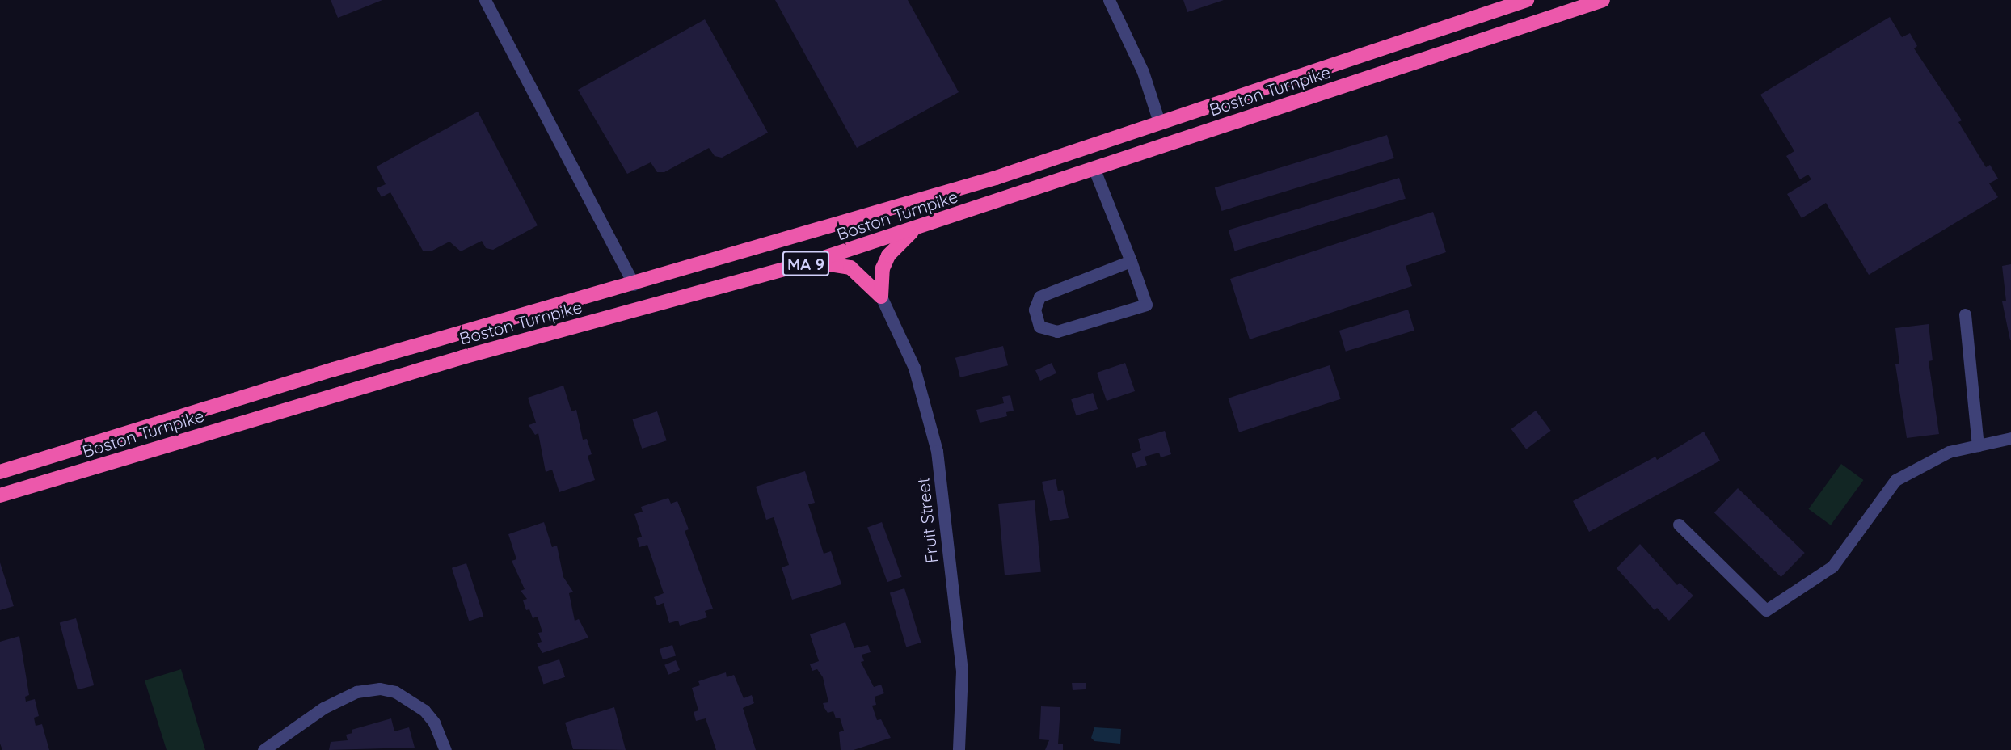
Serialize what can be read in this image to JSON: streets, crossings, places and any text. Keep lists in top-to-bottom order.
{
  "streets": {
    "highway": ["Boston Turnpike", "MA 9"],
    "street": ["Fruit Street"]
  }
}
